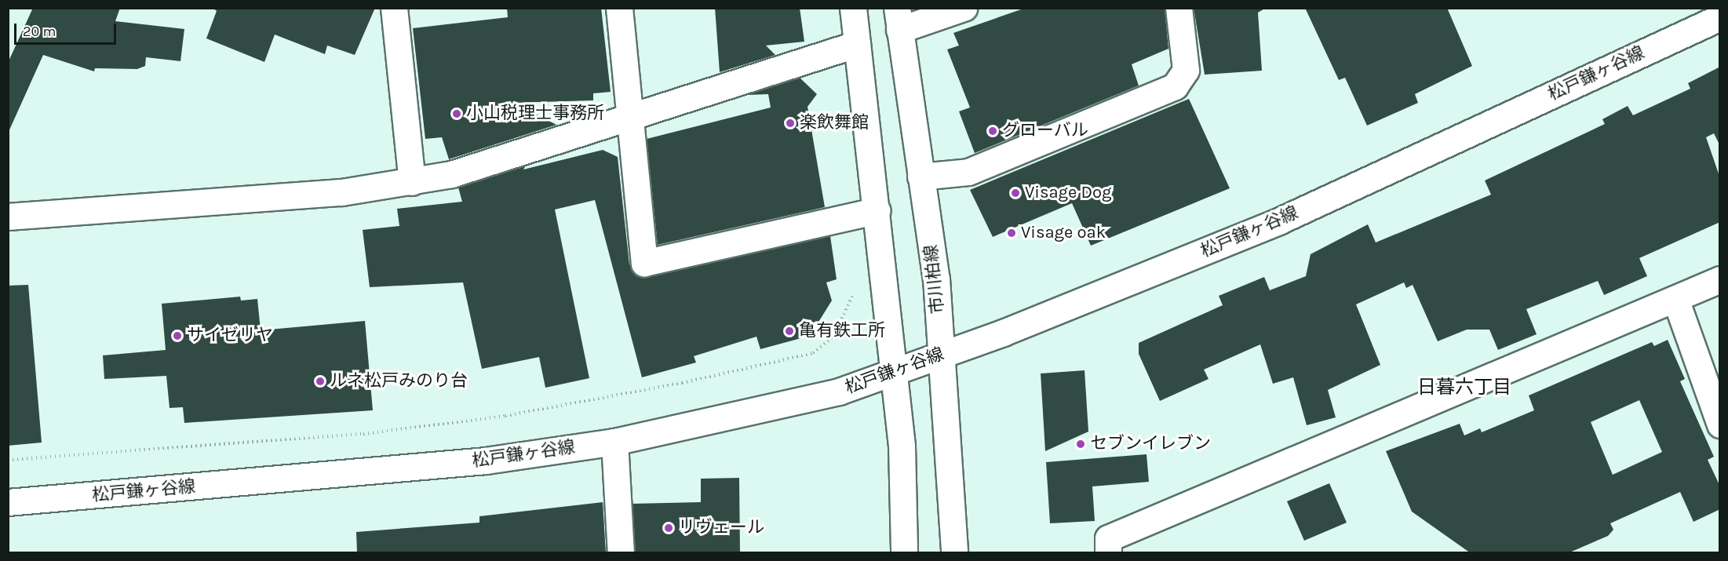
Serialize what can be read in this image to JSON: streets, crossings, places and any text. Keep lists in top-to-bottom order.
{
  "streets": {
    "street": ["松戸鎌ヶ谷線", "市川柏線"]
  },
  "crossings": [
    ["松戸鎌ヶ谷線", "市川柏線"]
  ],
  "districts": ["日暮六丁目"],
  "places": [
    "小山税理士事務所",
    "楽飲舞館",
    "グローバル",
    "Visage Dog",
    "Visage oak",
    "亀有鉄工所",
    "サイゼリヤ",
    "ルネ松戸みのり台",
    "セブンイレブン",
    "リヴェール"
  ],
  "scale_bar": "20 m"
}
